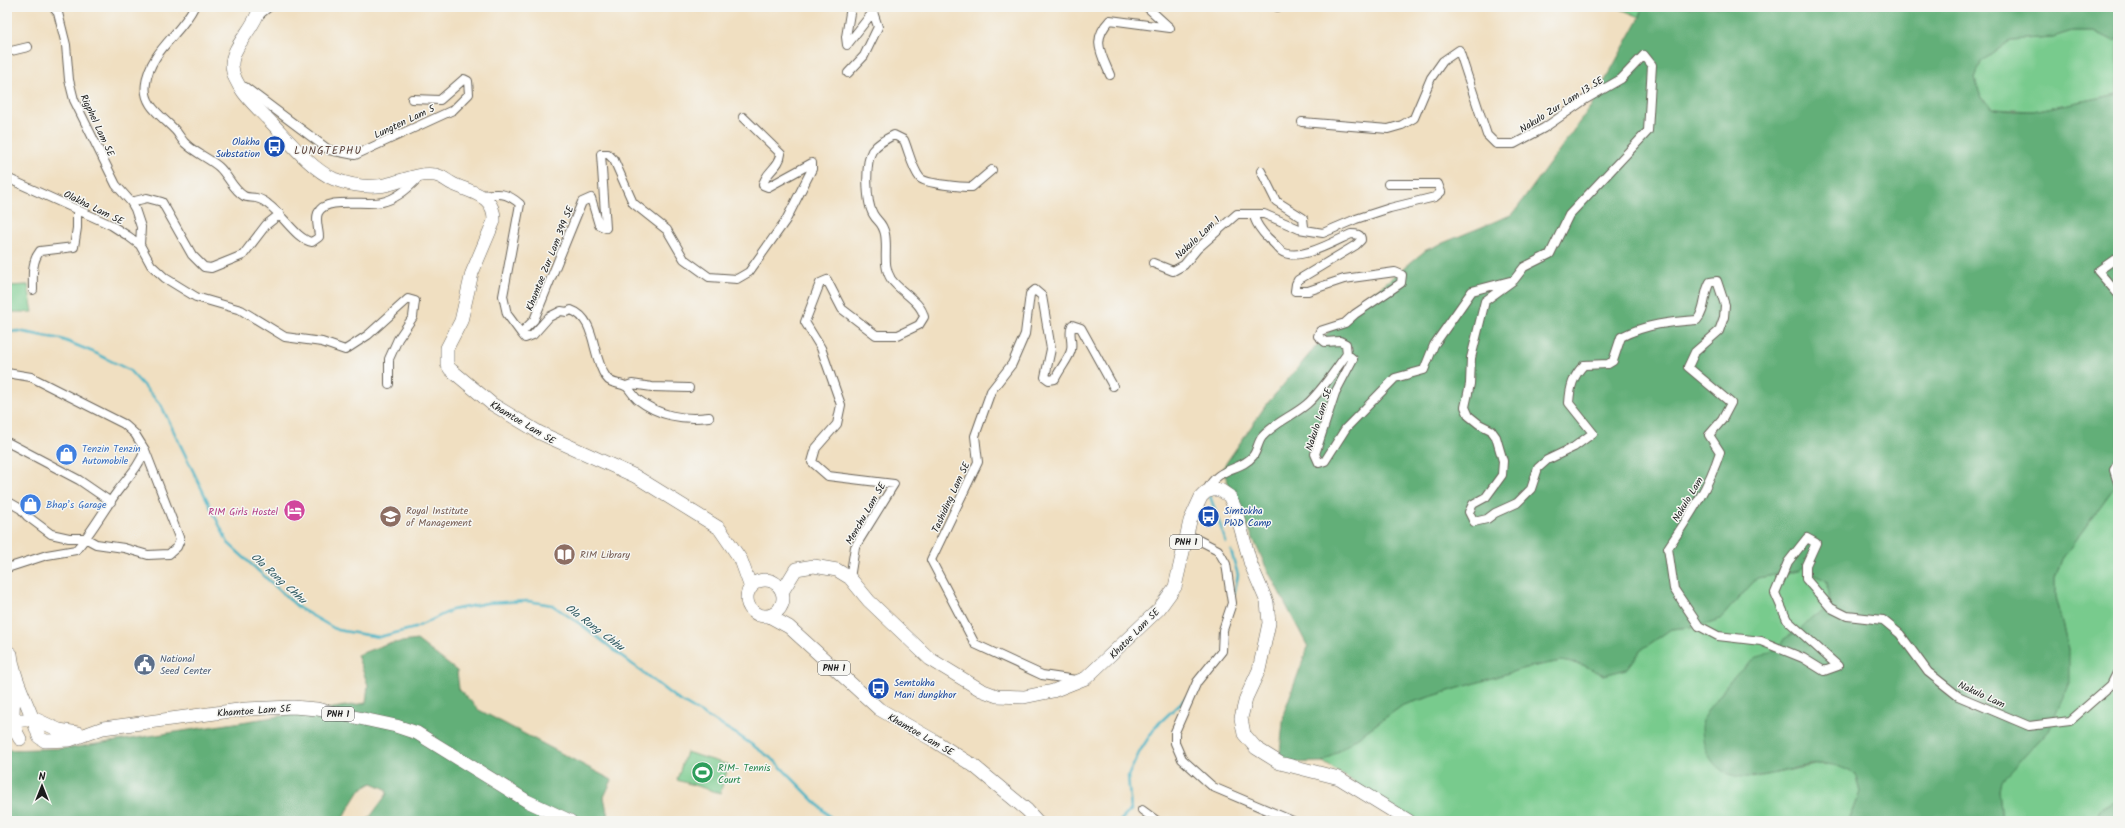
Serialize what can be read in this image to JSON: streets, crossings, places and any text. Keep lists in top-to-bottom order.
{
  "streets": {
    "main road": ["Khamtoe Lam SE", "PNH 1", "Khatoe Lam SE"],
    "street": [
      "Nakulo Zur Lam 13 SE",
      "Lungten Lam 5",
      "Rigphel Lam SE",
      "Olakha Lam SE",
      "Nakulo Lam 1",
      "Khamtoe Zur Lam 399 SE",
      "Nakulo Lam SE",
      "Tashiding Lam SE",
      "Nakulo Lam",
      "Menchu Lam SE"
    ]
  },
  "crossings": [
    ["Nakulo Zur Lam 13 SE", "Nakulo Lam SE"],
    ["Nakulo Zur Lam 13 SE", "Nakulo Lam"],
    ["Lungten Lam 5", "Khamtoe Lam SE"],
    ["Rigphel Lam SE", "Olakha Lam SE"],
    ["Nakulo Lam SE", "Nakulo Lam"],
    ["Nakulo Lam SE", "Khatoe Lam SE"],
    ["Khamtoe Lam SE", "PNH 1"],
    ["Khamtoe Lam SE", "Khatoe Lam SE"],
    ["Tashiding Lam SE", "Khatoe Lam SE"],
    ["Menchu Lam SE", "Khatoe Lam SE"]
  ],
  "districts": ["LUNGTEPHU"],
  "water": ["Ola Rong Chhu"],
  "places": {
    "bus stop": ["Olakha Substation", "Simtokha PWD Camp", "Semtokha Mani dungkhor"],
    "shop": ["Tenzin Tenzin Automobile", "Bhap’s Garage"],
    "hotel": ["RIM Girls Hostel"],
    "school or university": ["Royal Institute of Management"],
    "library": ["RIM Library"],
    "public building": ["National Seed Center"],
    "sports": ["RIM- Tennis Court"]
  },
  "north": "top"
}
